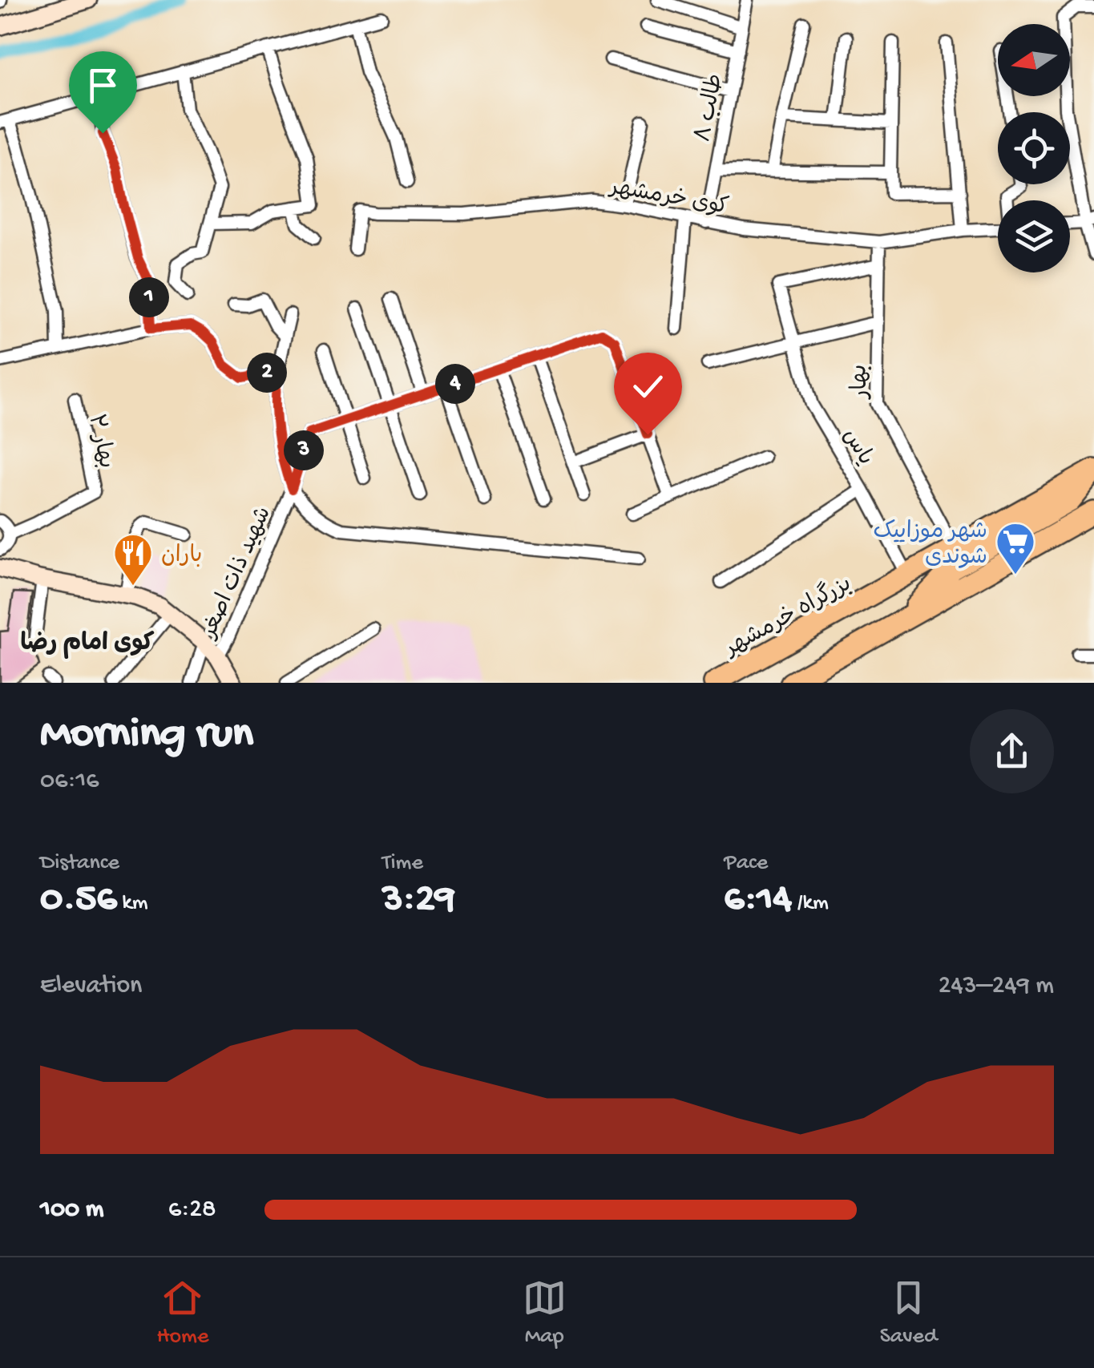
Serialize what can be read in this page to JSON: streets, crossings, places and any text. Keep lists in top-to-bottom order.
{
  "streets": {
    "highway": ["بزرگراه خرمشهر"],
    "street": [
      "طالب ۸",
      "کوی خرمشهر",
      "بهار",
      "بهار ۲",
      "یاس",
      "شهید ذات اصغر"
    ]
  },
  "crossings": [
    ["طالب ۸", "کوی خرمشهر"],
    ["کوی خرمشهر", "بهار"],
    ["بهار", "یاس"],
    ["بهار", "بزرگراه خرمشهر"],
    ["یاس", "بزرگراه خرمشهر"]
  ],
  "districts": ["کوی امام رضا"],
  "places": {
    "supermarket": ["شهر موزاییک شوندی"],
    "restaurant": ["باران"]
  },
  "north": "left",
  "page": {
    "pins": [
      "1",
      "2",
      "4",
      "3"
    ],
    "heading": ["Morning run", "06:16"],
    "stats": [
      ["Distance", "0.56 km"],
      ["Time", "3:29"],
      ["Pace", "6:14 /km"]
    ],
    "chart": ["Elevation", "243–249 m"],
    "list": [
      {
        "name": "100 m",
        "note": "6:28"
      }
    ],
    "tabs": ["Home", "Map", "Saved"]
  }
}
